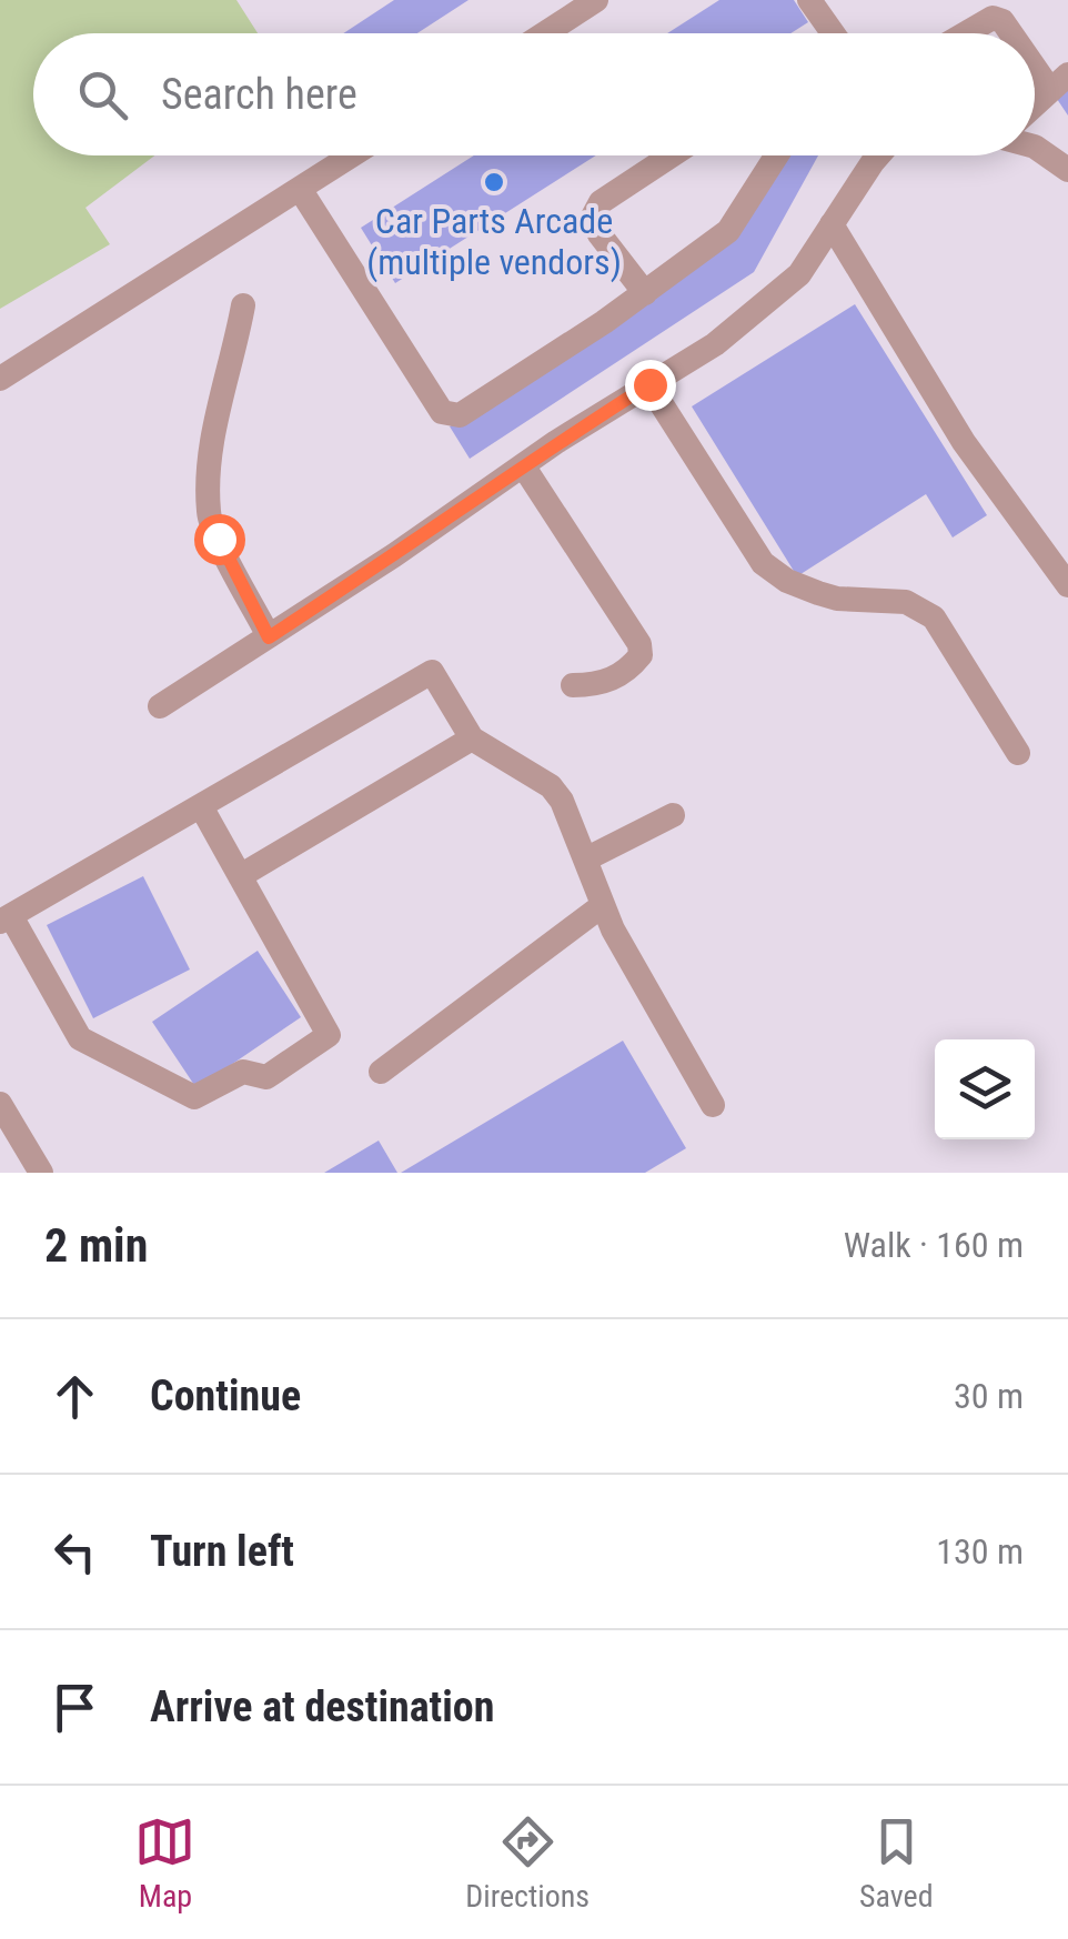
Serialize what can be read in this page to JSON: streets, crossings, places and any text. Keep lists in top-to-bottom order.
{
  "places": ["Car Parts Arcade (multiple vendors)"],
  "page": {
    "search": "Search here",
    "heading": ["2 min", "Walk · 160 m"],
    "list": [
      ["Continue", "30 m"],
      ["Turn left", "130 m"],
      "Arrive at destination"
    ],
    "nav": ["Map", "Directions", "Saved"]
  }
}
